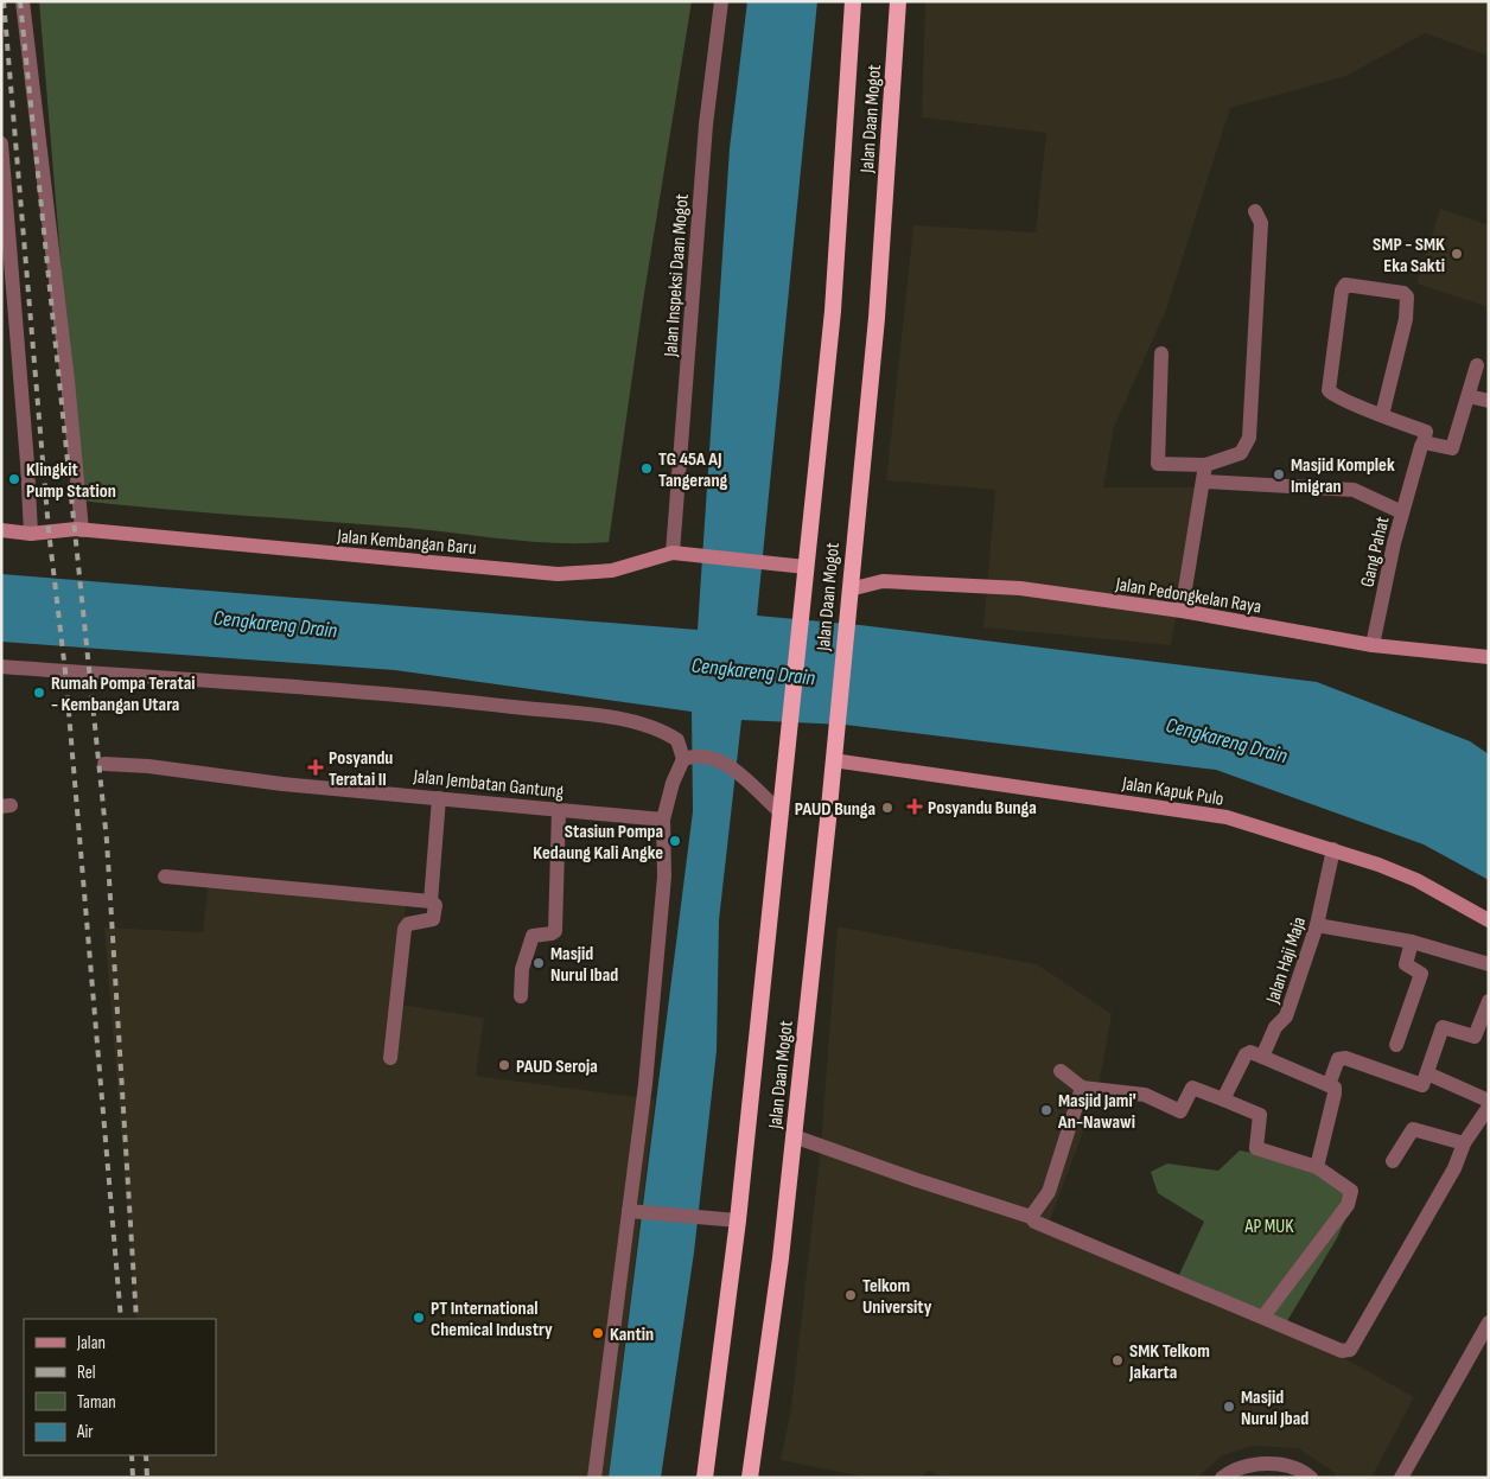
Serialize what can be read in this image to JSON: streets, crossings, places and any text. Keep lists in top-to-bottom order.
{
  "streets": {
    "highway": ["Jalan Daan Mogot"],
    "main road": ["Jalan Kembangan Baru", "Jalan Pedongkelan Raya", "Jalan Kapuk Pulo"],
    "street": [
      "Jalan Inspeksi Daan Mogot",
      "Gang Pahat",
      "Jalan Jembatan Gantung",
      "Jalan Haji Maja"
    ]
  },
  "crossings": [
    ["Jalan Daan Mogot", "Jalan Kembangan Baru"],
    ["Jalan Daan Mogot", "Jalan Pedongkelan Raya"],
    ["Jalan Daan Mogot", "Jalan Kapuk Pulo"],
    ["Jalan Inspeksi Daan Mogot", "Jalan Kembangan Baru"],
    ["Gang Pahat", "Jalan Pedongkelan Raya"],
    ["Jalan Kapuk Pulo", "Jalan Haji Maja"]
  ],
  "water": ["Cengkareng Drain"],
  "parks": ["AP MUK"],
  "places": {
    "other": [
      "SMP - SMK Eka Sakti",
      "TG 45A AJ Tangerang",
      "Masjid Komplek Imigran",
      "Klingkit Pump Station",
      "Rumah Pompa Teratai - Kembangan Utara",
      "PAUD Bunga",
      "Stasiun Pompa Kedaung Kali Angke",
      "Masjid Nurul Ibad",
      "PAUD Seroja",
      "Masjid Jami' An-Nawawi",
      "Telkom University",
      "PT International Chemical Industry",
      "Kantin",
      "SMK Telkom Jakarta",
      "Masjid Nurul Jbad"
    ],
    "health": ["Posyandu Teratai II", "Posyandu Bunga"]
  },
  "legend": [
    "Jalan",
    "Rel",
    "Taman",
    "Air"
  ]
}
